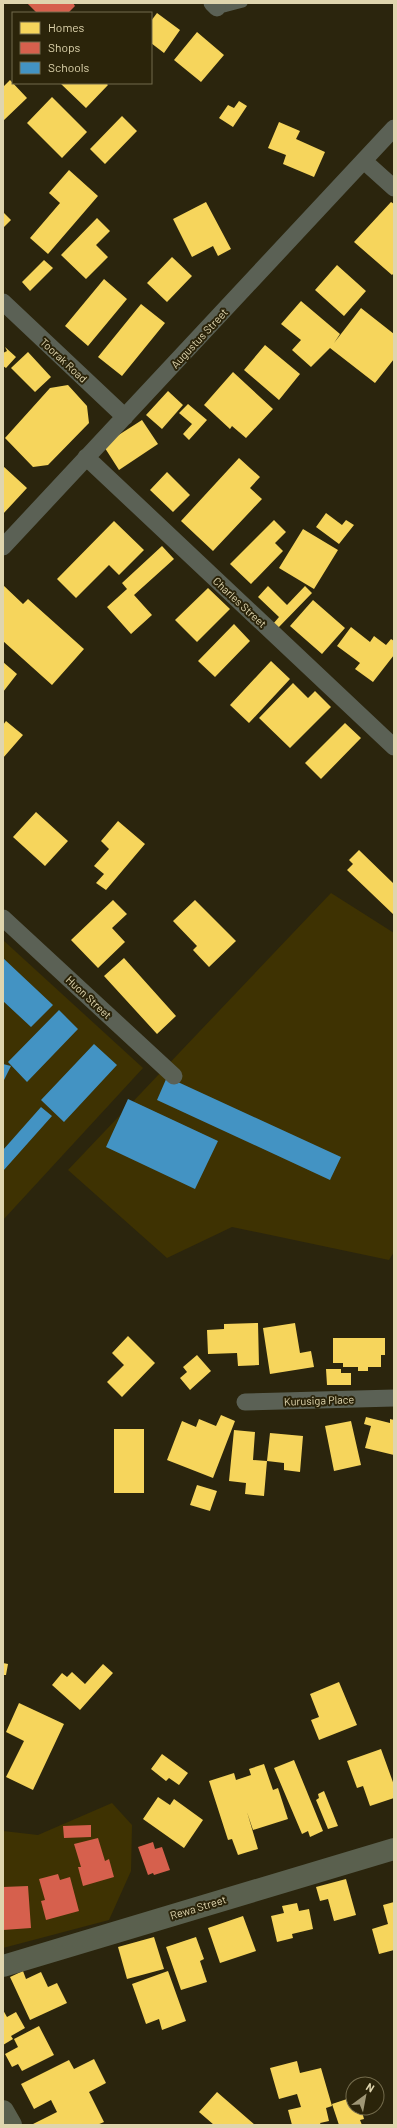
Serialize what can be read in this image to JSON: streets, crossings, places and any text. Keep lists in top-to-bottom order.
{
  "streets": {
    "main road": ["Rewa Street"],
    "street": [
      "Augustus Street",
      "Toorak Road",
      "Charles Street",
      "Huon Street",
      "Kurusiga Place"
    ]
  },
  "crossings": [
    ["Augustus Street", "Toorak Road"],
    ["Augustus Street", "Charles Street"]
  ],
  "legend": ["Homes", "Shops", "Schools"],
  "north": "top right"
}
